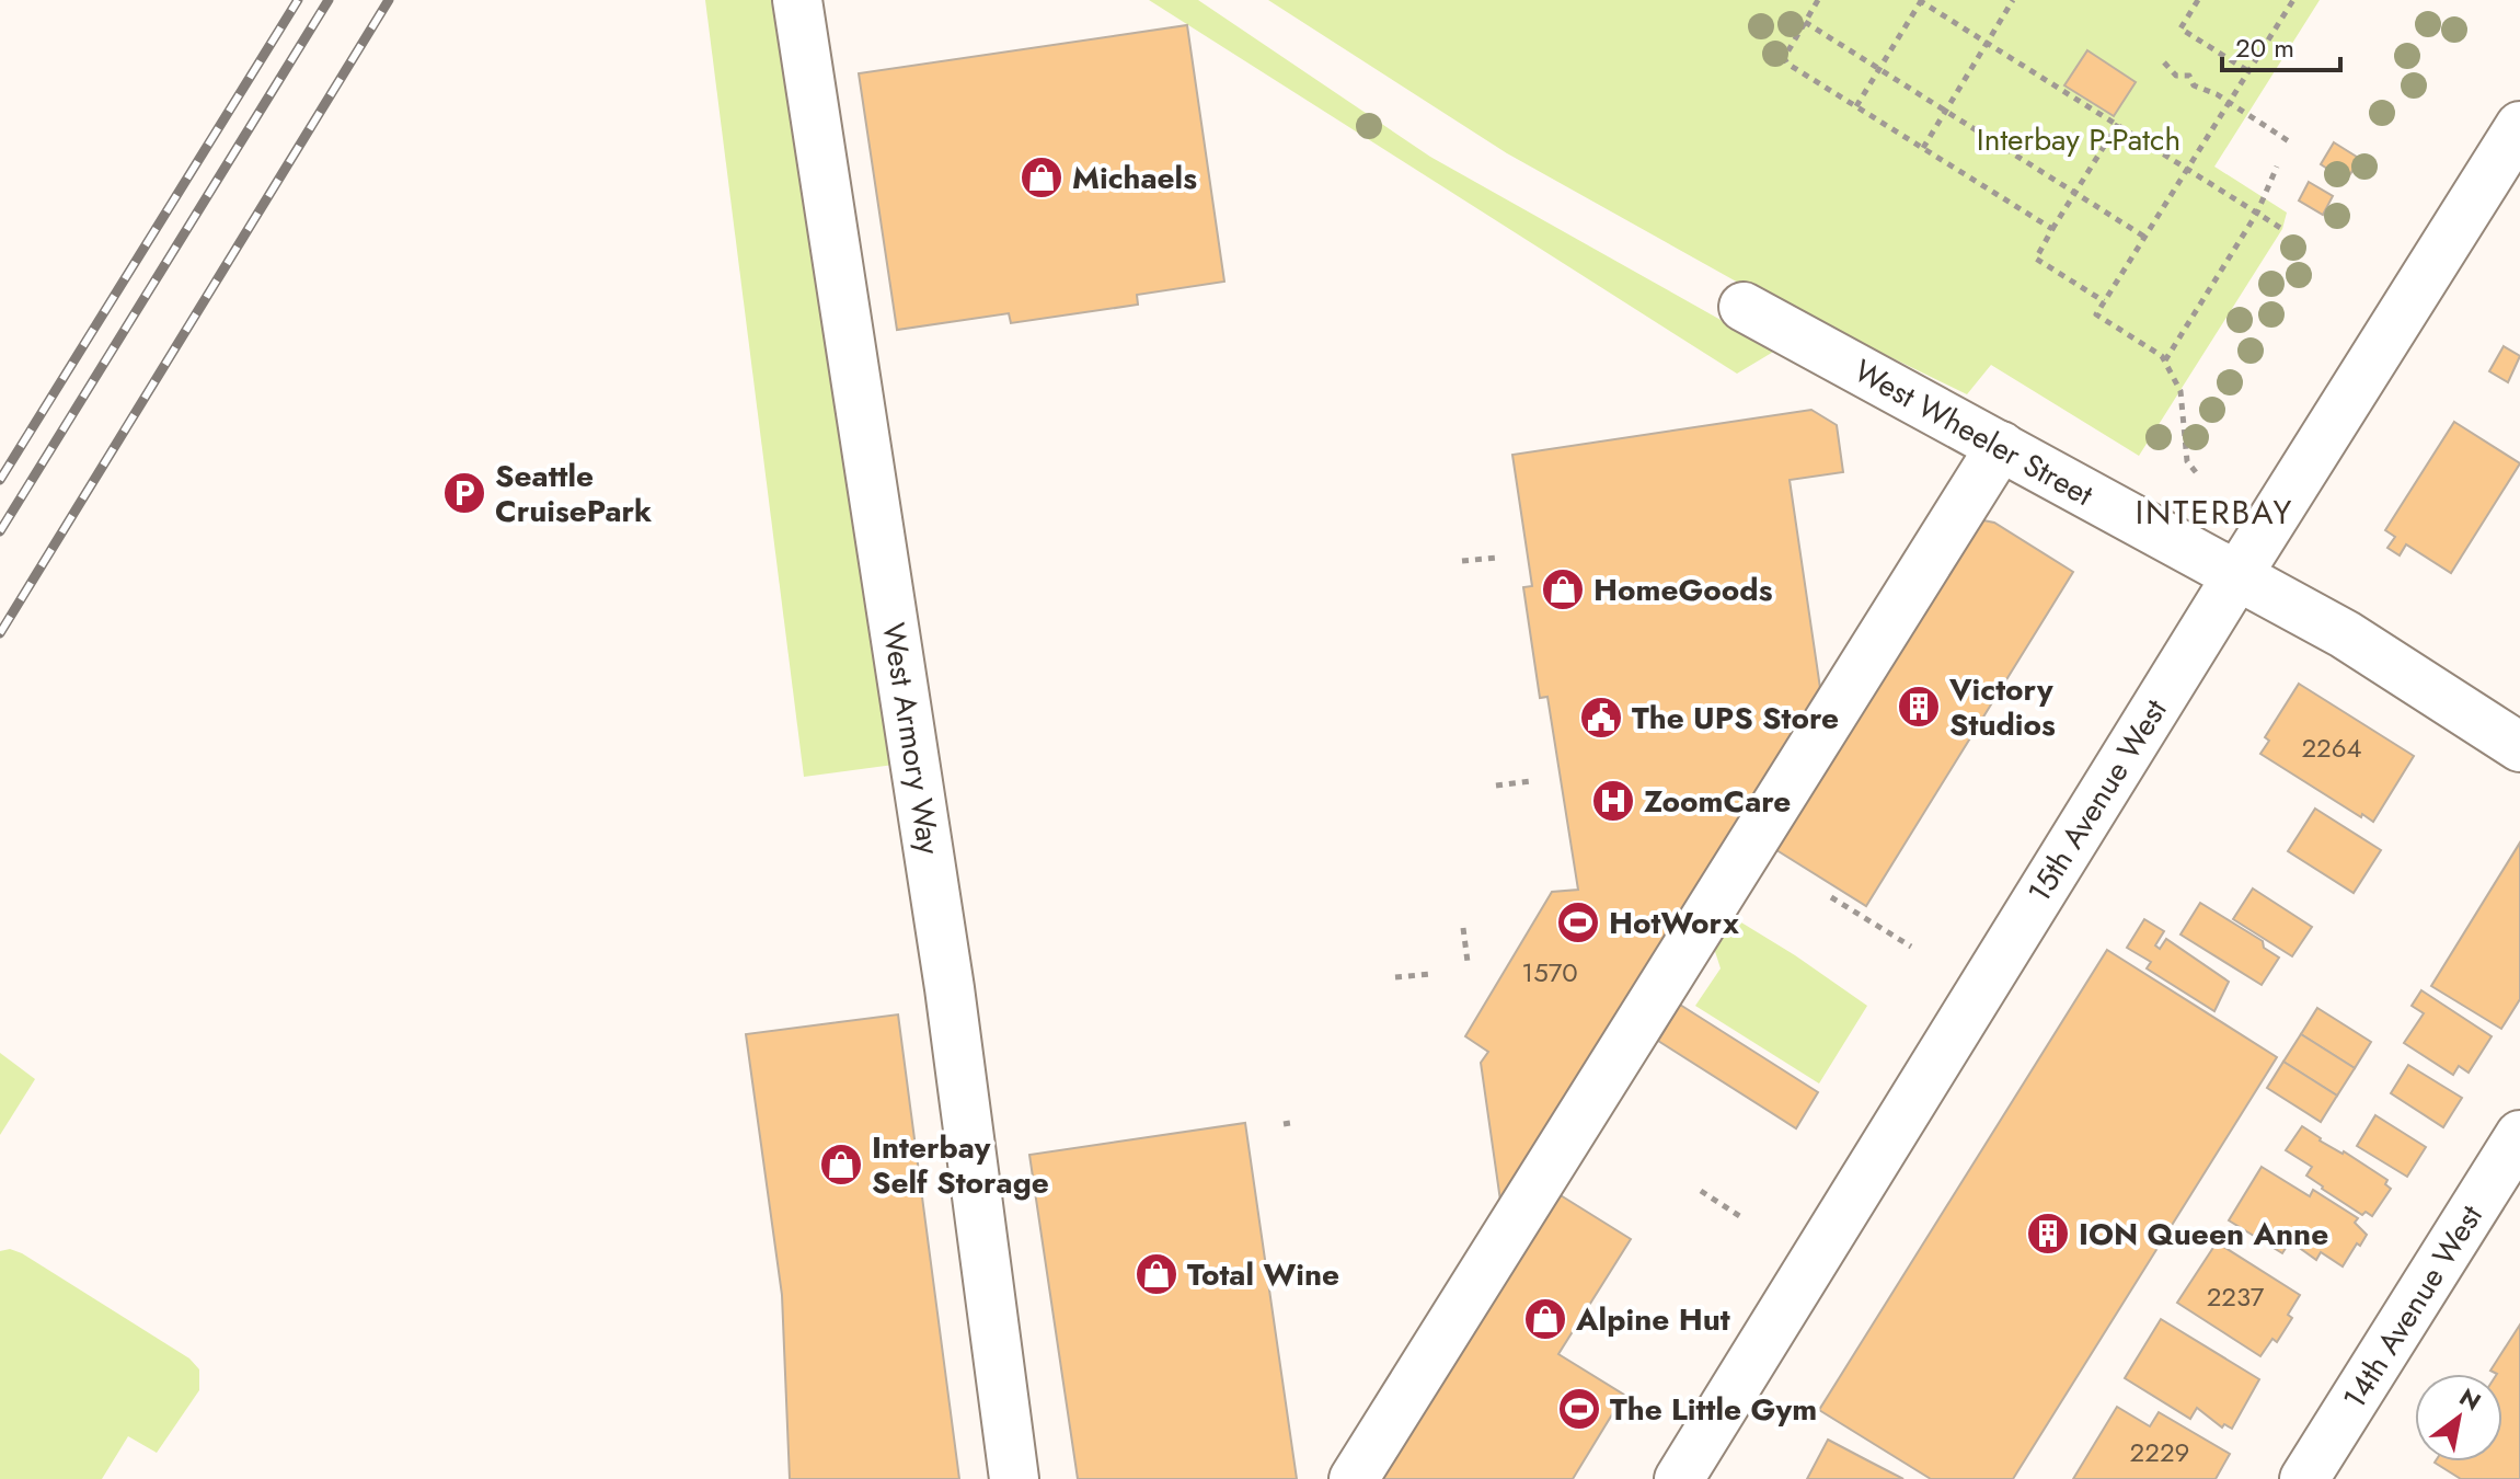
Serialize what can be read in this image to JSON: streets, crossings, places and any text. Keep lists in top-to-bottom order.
{
  "streets": {
    "street": [
      "West Wheeler Street",
      "West Armory Way",
      "15th Avenue West",
      "14th Avenue West"
    ]
  },
  "crossings": [
    ["West Wheeler Street", "15th Avenue West"]
  ],
  "districts": ["INTERBAY"],
  "parks": ["Interbay P-Patch"],
  "places": {
    "shop": [
      "Michaels",
      "HomeGoods",
      "Interbay Self Storage",
      "Total Wine",
      "Alpine Hut"
    ],
    "parking": ["Seattle CruisePark"],
    "building": ["Victory Studios", "ION Queen Anne"],
    "public building": ["The UPS Store"],
    "hospital": ["ZoomCare"],
    "sports": ["HotWorx", "The Little Gym"]
  },
  "house_numbers": [
    "2264",
    "1570",
    "2237",
    "2229"
  ],
  "scale_bar": "20 m",
  "north": "top right"
}
